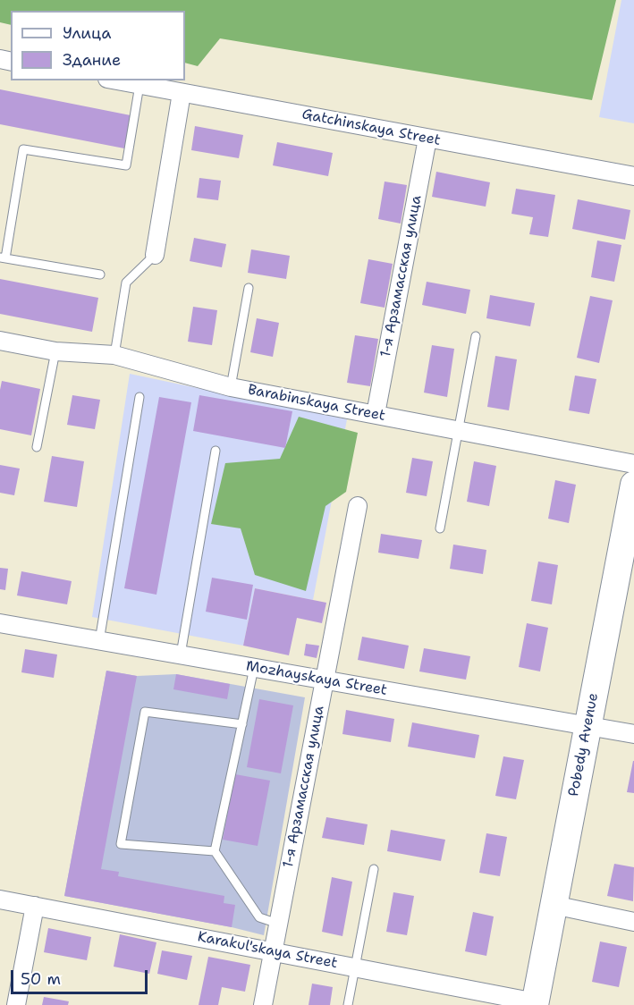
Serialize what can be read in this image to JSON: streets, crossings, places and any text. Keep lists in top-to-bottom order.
{
  "streets": {
    "main road": ["Pobedy Avenue"],
    "street": [
      "Gatchinskaya Street",
      "1-я Арзамасская улица",
      "Barabinskaya Street",
      "Mozhayskaya Street",
      "Karakul'skaya Street"
    ]
  },
  "crossings": [
    ["Gatchinskaya Street", "1-я Арзамасская улица"],
    ["1-я Арзамасская улица", "Barabinskaya Street"],
    ["1-я Арзамасская улица", "Mozhayskaya Street"],
    ["1-я Арзамасская улица", "Karakul'skaya Street"],
    ["Mozhayskaya Street", "Pobedy Avenue"],
    ["Pobedy Avenue", "Karakul'skaya Street"]
  ],
  "legend": ["Улица", "Здание"],
  "scale_bar": "50 m"
}
